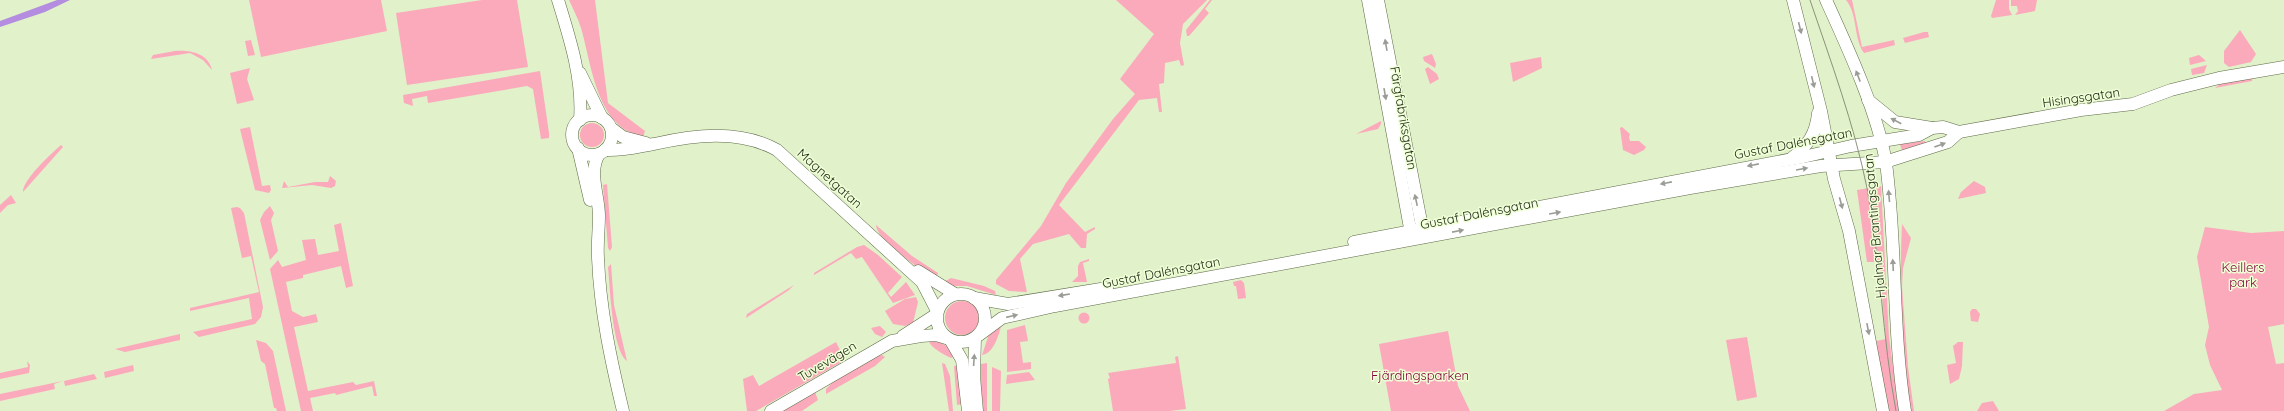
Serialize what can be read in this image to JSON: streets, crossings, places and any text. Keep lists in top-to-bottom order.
{
  "streets": {
    "street": [
      "Hisingsgatan",
      "Färgfabriksgatan",
      "Gustaf Dalénsgatan",
      "Magnetgatan",
      "Hjalmar Brantingsgatan",
      "Tuvevägen"
    ]
  },
  "crossings": [
    ["Hisingsgatan", "Gustaf Dalénsgatan"],
    ["Färgfabriksgatan", "Gustaf Dalénsgatan"],
    ["Gustaf Dalénsgatan", "Magnetgatan"],
    ["Gustaf Dalénsgatan", "Hjalmar Brantingsgatan"],
    ["Gustaf Dalénsgatan", "Tuvevägen"],
    ["Magnetgatan", "Tuvevägen"]
  ],
  "parks": ["Keillers park", "Fjärdingsparken"]
}
